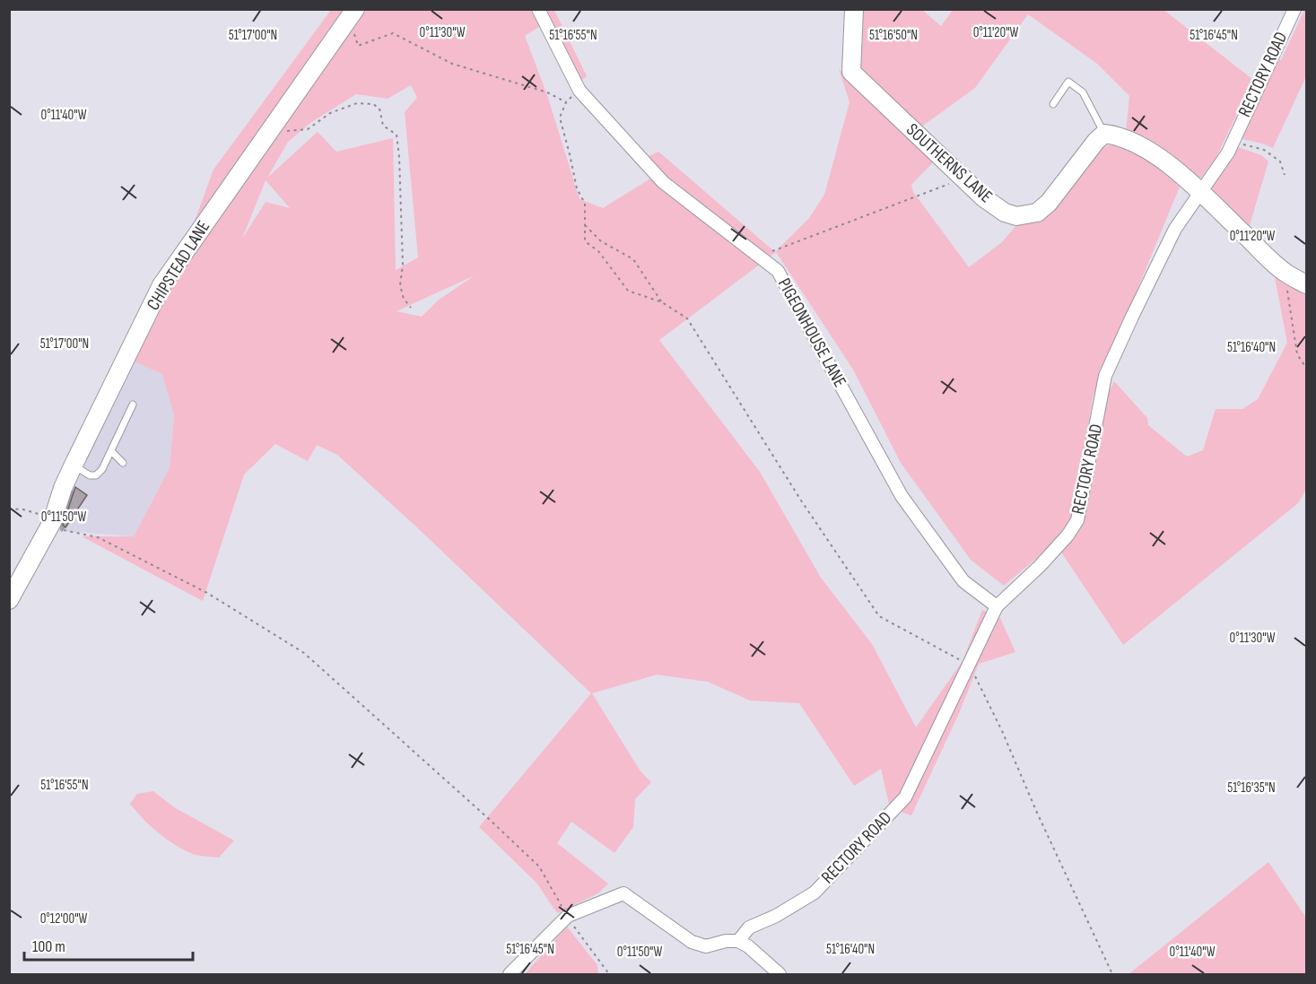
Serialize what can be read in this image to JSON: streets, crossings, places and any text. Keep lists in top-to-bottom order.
{
  "streets": {
    "street": [
      "RECTORY ROAD",
      "SOUTHERNS LANE",
      "CHIPSTEAD LANE",
      "PIGEONHOUSE LANE"
    ]
  },
  "crossings": [
    ["RECTORY ROAD", "PIGEONHOUSE LANE"]
  ],
  "scale_bar": "100 m",
  "coordinates": [
    "0°11'30\"W",
    "0°11'20\"W",
    "51°17'00\"N",
    "51°16'55\"N",
    "51°16'50\"N",
    "51°16'45\"N",
    "0°11'40\"W",
    "51°16'40\"N",
    "0°11'50\"W",
    "51°16'35\"N",
    "0°12'00\"W"
  ]
}
